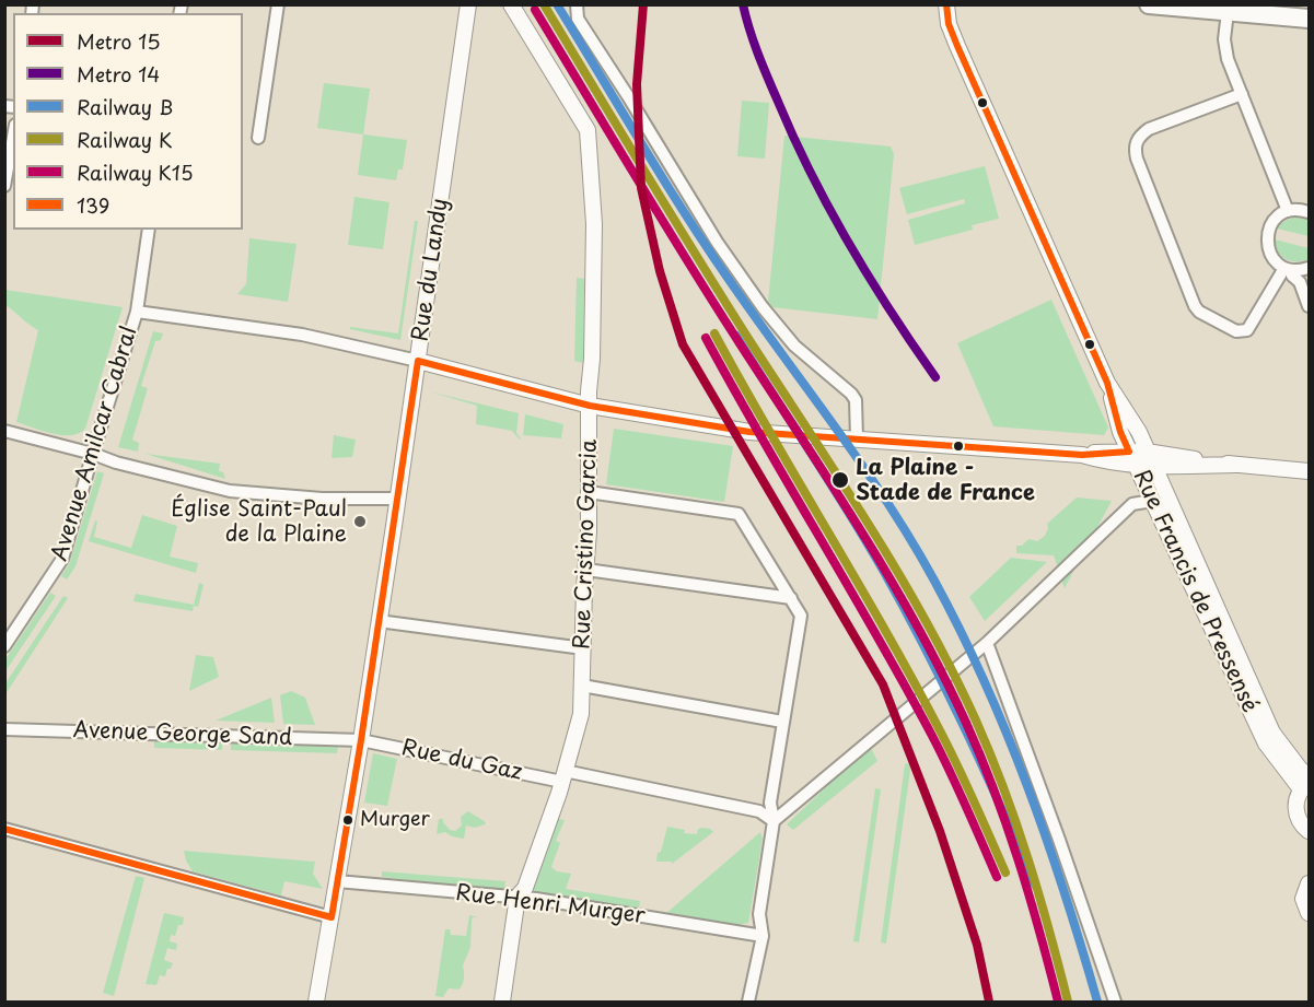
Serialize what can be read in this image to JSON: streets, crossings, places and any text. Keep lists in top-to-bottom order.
{
  "streets": {
    "main road": ["Rue du Landy", "Rue Cristino Garcia", "Rue Francis de Pressensé"],
    "street": [
      "Avenue Amilcar Cabral",
      "Avenue George Sand",
      "Rue du Gaz",
      "Rue Henri Murger"
    ]
  },
  "crossings": [
    ["Rue du Landy", "Avenue George Sand"],
    ["Rue du Landy", "Rue du Gaz"],
    ["Rue du Landy", "Rue Henri Murger"],
    ["Rue Cristino Garcia", "Rue du Gaz"],
    ["Rue Cristino Garcia", "Rue Henri Murger"],
    ["Avenue George Sand", "Rue du Gaz"]
  ],
  "places": ["La Plaine - Stade de France", "Église Saint-Paul de la Plaine", "Murger"],
  "lines": [
    "metro line 15",
    "metro line 14",
    "rail line B",
    "rail line K",
    "transit line 139",
    "rail line K15"
  ],
  "legend": [
    "Metro 15",
    "Metro 14",
    "Railway B",
    "Railway K",
    "Railway K15",
    "139"
  ]
}
